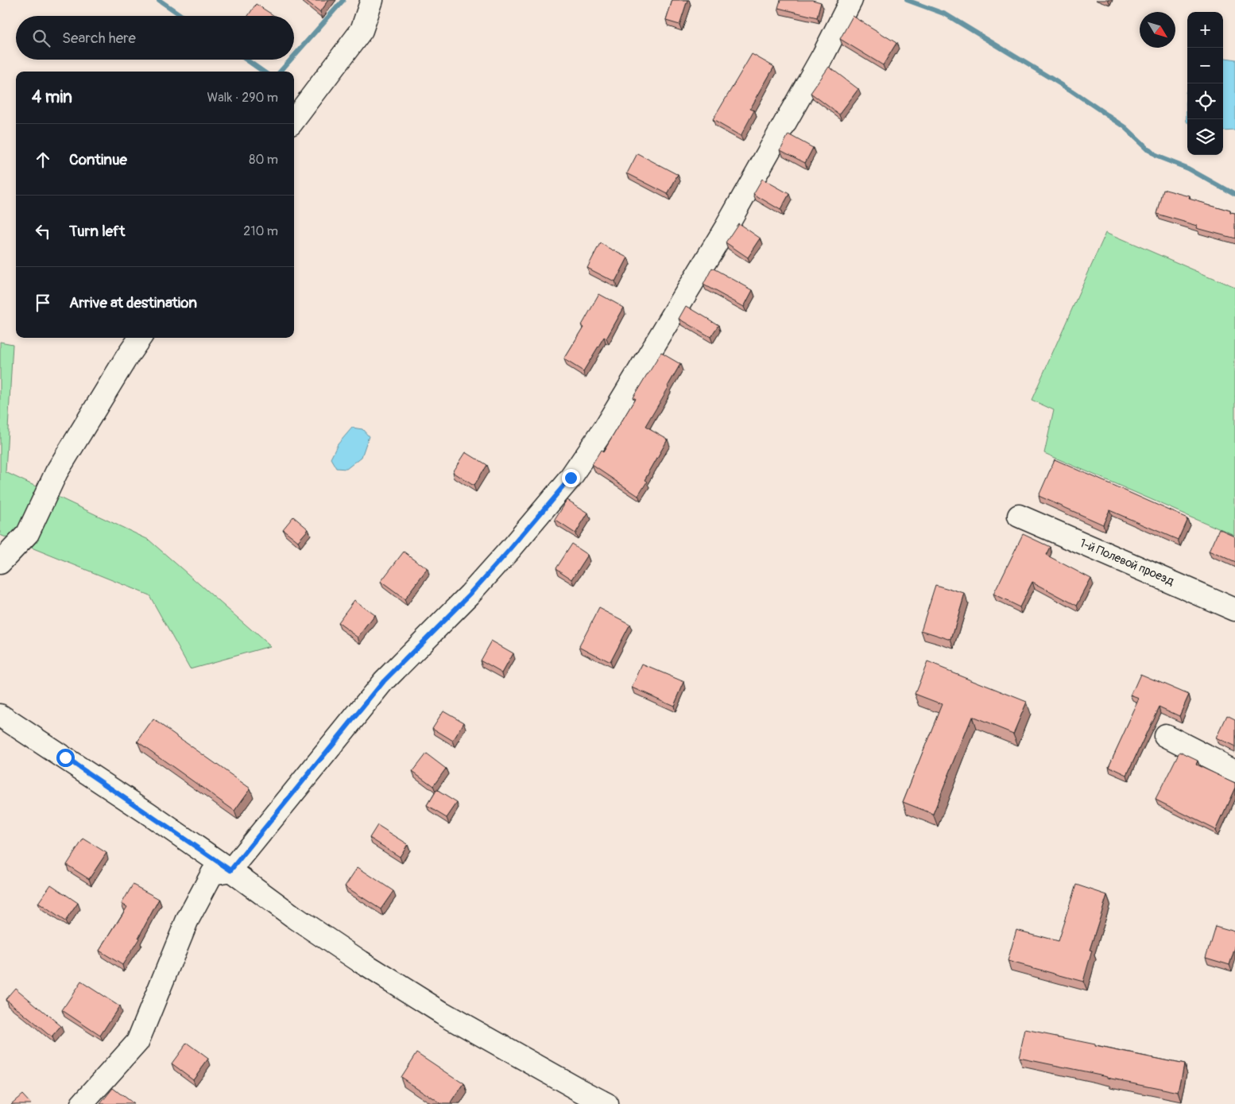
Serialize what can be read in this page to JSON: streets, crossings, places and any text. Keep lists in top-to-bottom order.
{
  "streets": {
    "street": ["1-й Полевой проезд"]
  },
  "north": "bottom right",
  "page": {
    "map_buttons": ["+", "−"],
    "search": "Search here",
    "heading": ["4 min", "Walk · 290 m"],
    "list": [
      ["Continue", "80 m"],
      ["Turn left", "210 m"],
      "Arrive at destination"
    ]
  }
}
